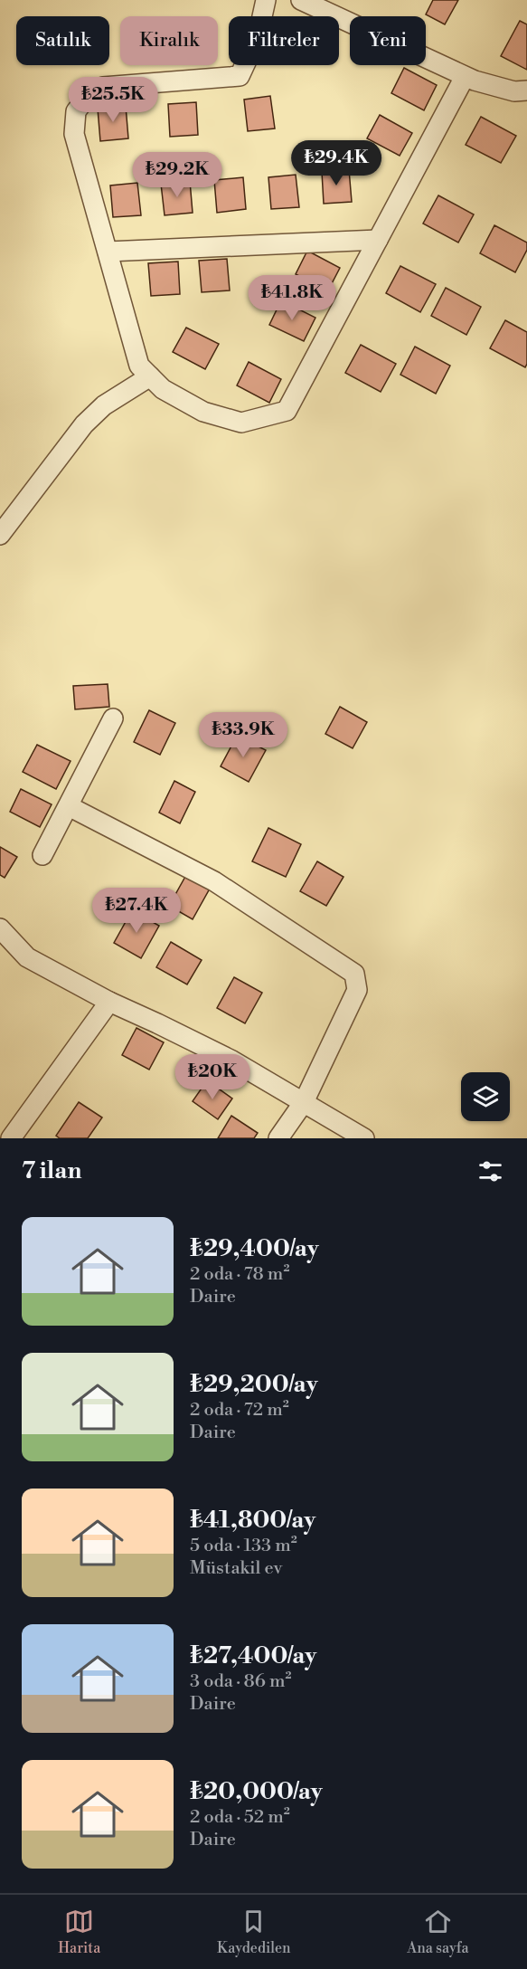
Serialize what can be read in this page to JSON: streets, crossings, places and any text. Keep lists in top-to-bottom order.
{
  "page": {
    "chip": [
      "Satılık",
      "Kiralık",
      "Filtreler",
      "Yeni"
    ],
    "price": [
      "₺25.5K",
      "₺29.4K",
      "₺29.2K",
      "₺41.8K",
      "₺33.9K",
      "₺27.4K",
      "₺20K"
    ],
    "heading": "7 ilan",
    "list": [
      {
        "name": "₺29,400/ay",
        "note": "2 oda · 78 m² · Daire"
      },
      {
        "name": "₺29,200/ay",
        "note": "2 oda · 72 m² · Daire"
      },
      {
        "name": "₺41,800/ay",
        "note": "5 oda · 133 m² · Müstakil ev"
      },
      {
        "name": "₺27,400/ay",
        "note": "3 oda · 86 m² · Daire"
      },
      {
        "name": "₺20,000/ay",
        "note": "2 oda · 52 m² · Daire"
      }
    ],
    "tabs": ["Harita", "Kaydedilen", "Ana sayfa"]
  }
}
